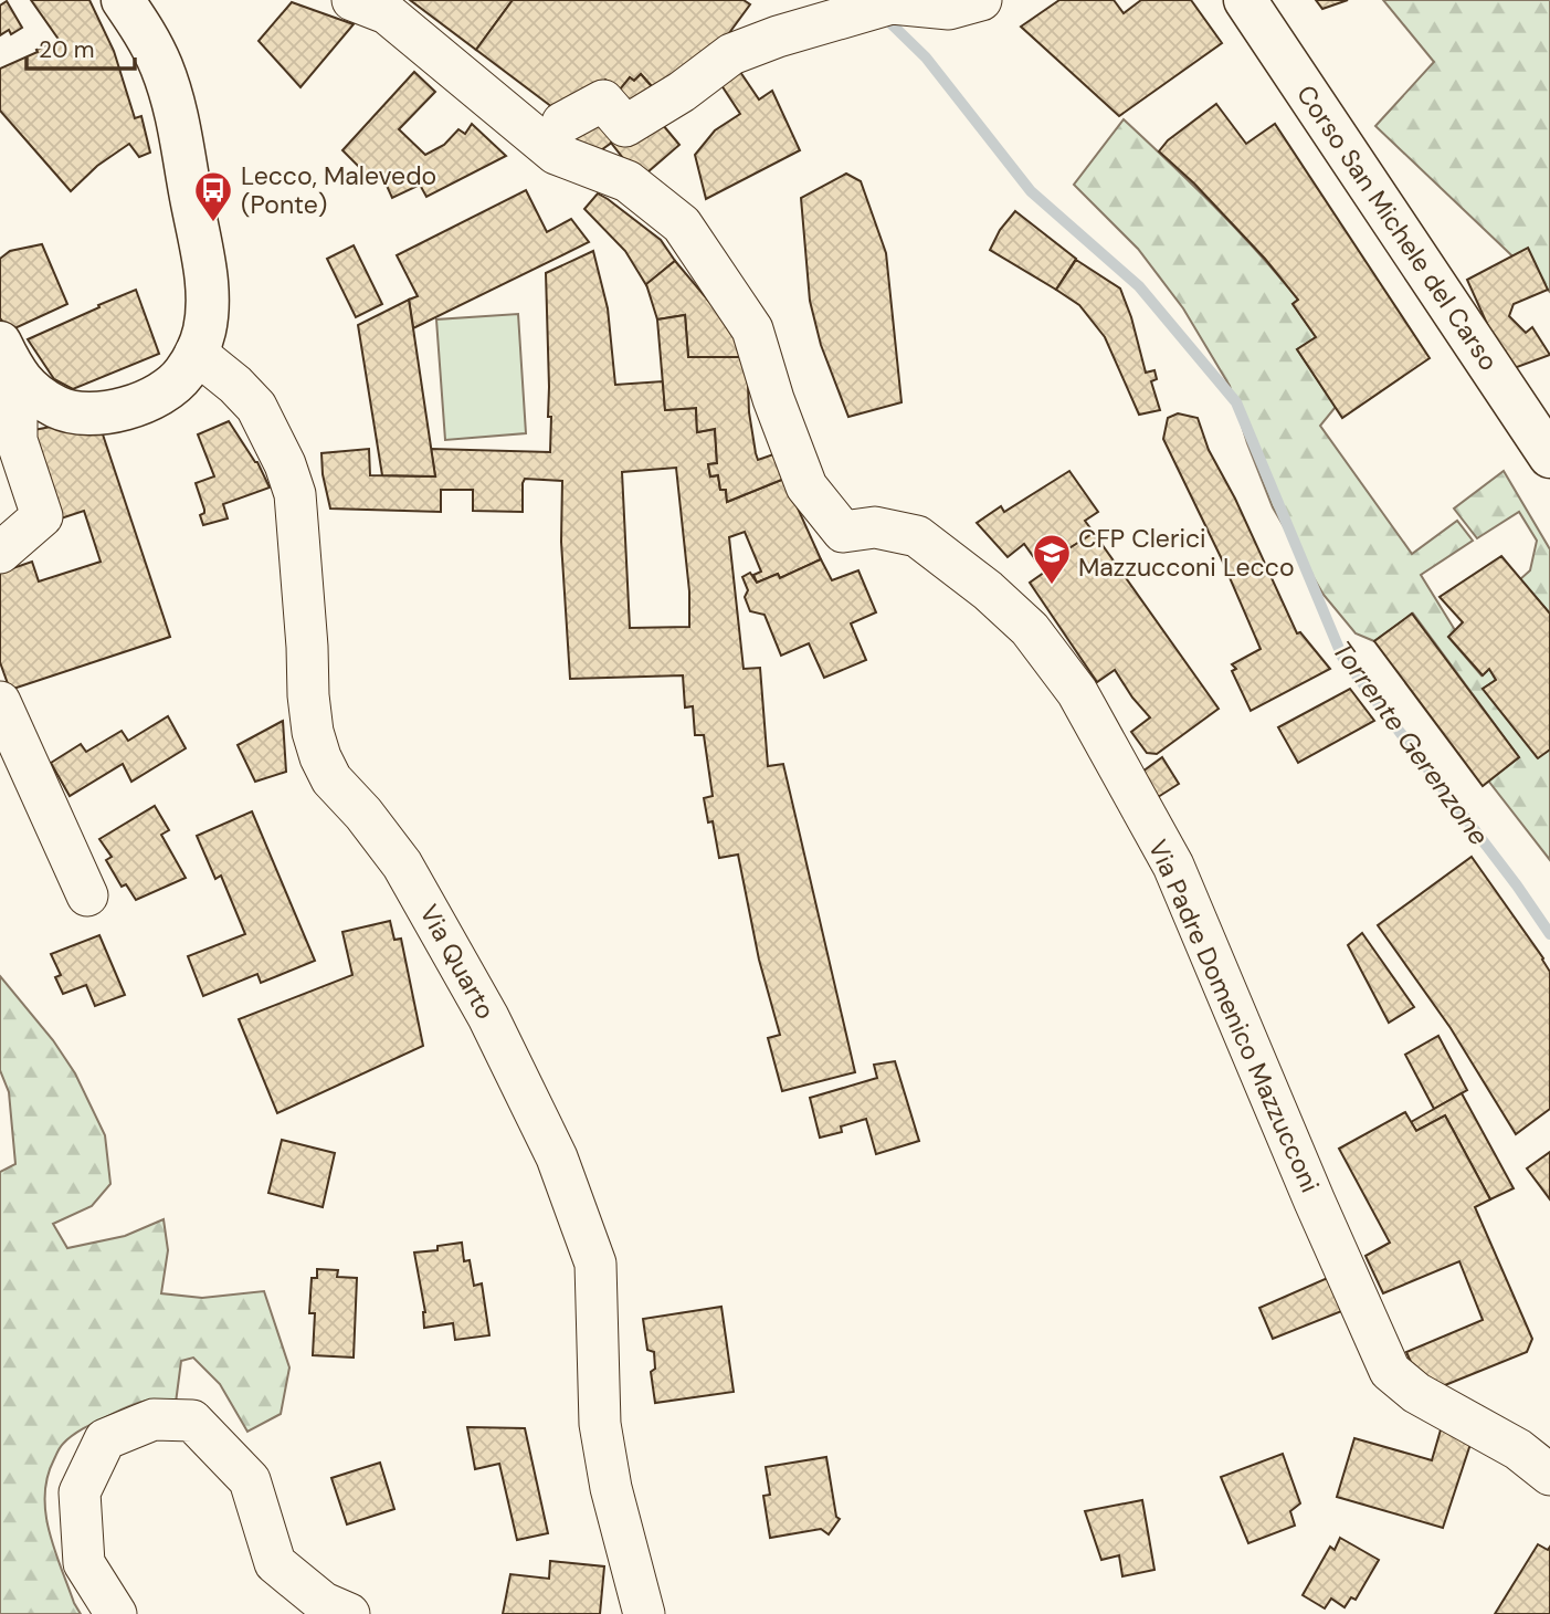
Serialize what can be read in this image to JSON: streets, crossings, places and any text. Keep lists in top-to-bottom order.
{
  "streets": {
    "main road": ["Corso San Michele del Carso"],
    "street": ["Via Quarto", "Via Padre Domenico Mazzucconi"]
  },
  "water": ["Torrente Gerenzone"],
  "places": {
    "bus stop": ["Lecco, Malevedo (Ponte)"],
    "school or university": ["CFP Clerici Mazzucconi Lecco"]
  },
  "scale_bar": "20 m"
}
